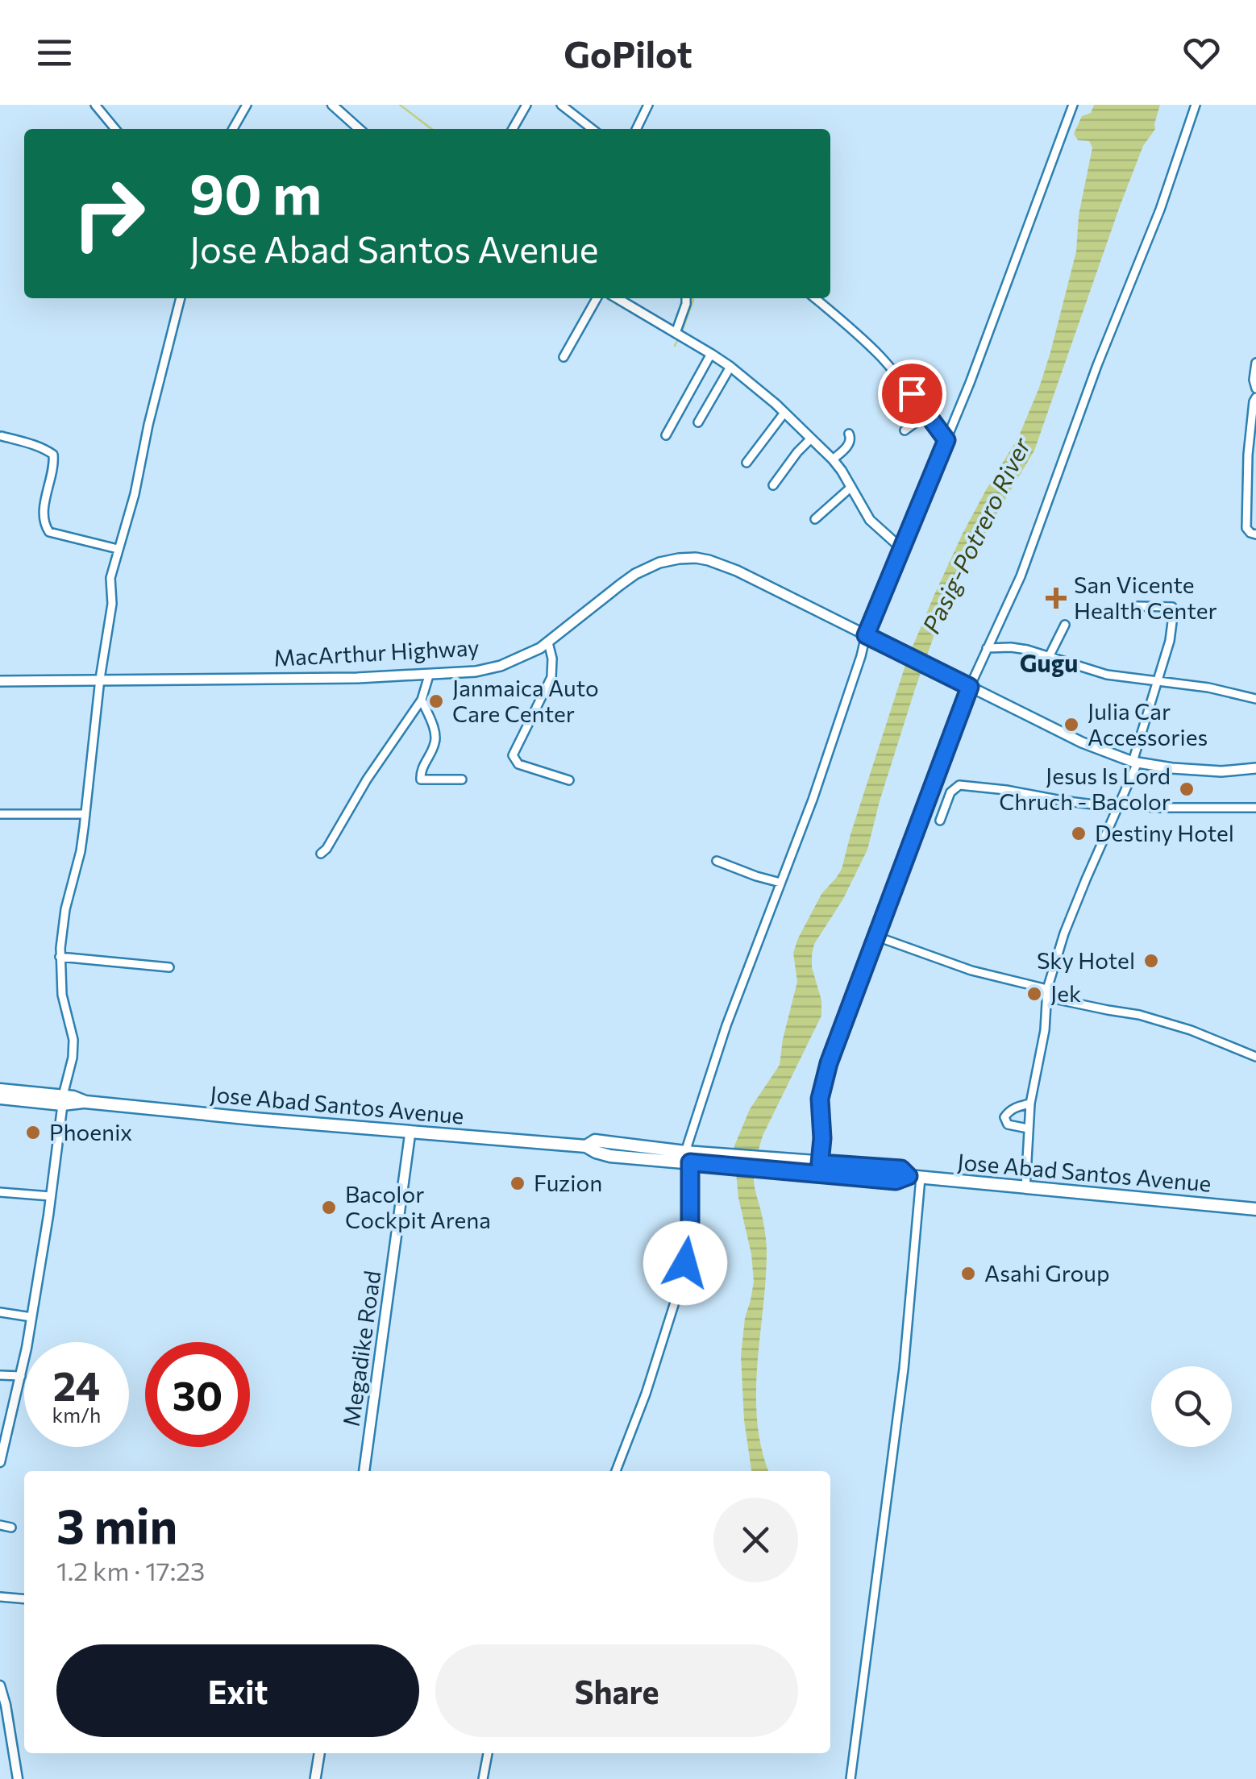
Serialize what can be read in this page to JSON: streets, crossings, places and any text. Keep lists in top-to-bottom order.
{
  "streets": {
    "highway": ["Jose Abad Santos Avenue"],
    "main road": ["MacArthur Highway", "Megadike Road"]
  },
  "crossings": [
    ["Jose Abad Santos Avenue", "Megadike Road"]
  ],
  "districts": ["Gugu"],
  "water": ["Pasig-Potrero River"],
  "places": {
    "health": ["San Vicente Health Center"],
    "other": [
      "Janmaica Auto Care Center",
      "Julia Car Accessories",
      "Jesus Is Lord Chruch - Bacolor",
      "Destiny Hotel",
      "Sky Hotel",
      "Jek",
      "Phoenix",
      "Fuzion",
      "Bacolor Cockpit Arena",
      "Asahi Group"
    ]
  },
  "page": {
    "header": "GoPilot",
    "turn": ["90 m", "Jose Abad Santos Avenue"],
    "speed": "24 km/h",
    "limit": "30",
    "heading": ["3 min", "1.2 km · 17:23"],
    "buttons": ["Exit", "Share"]
  }
}
